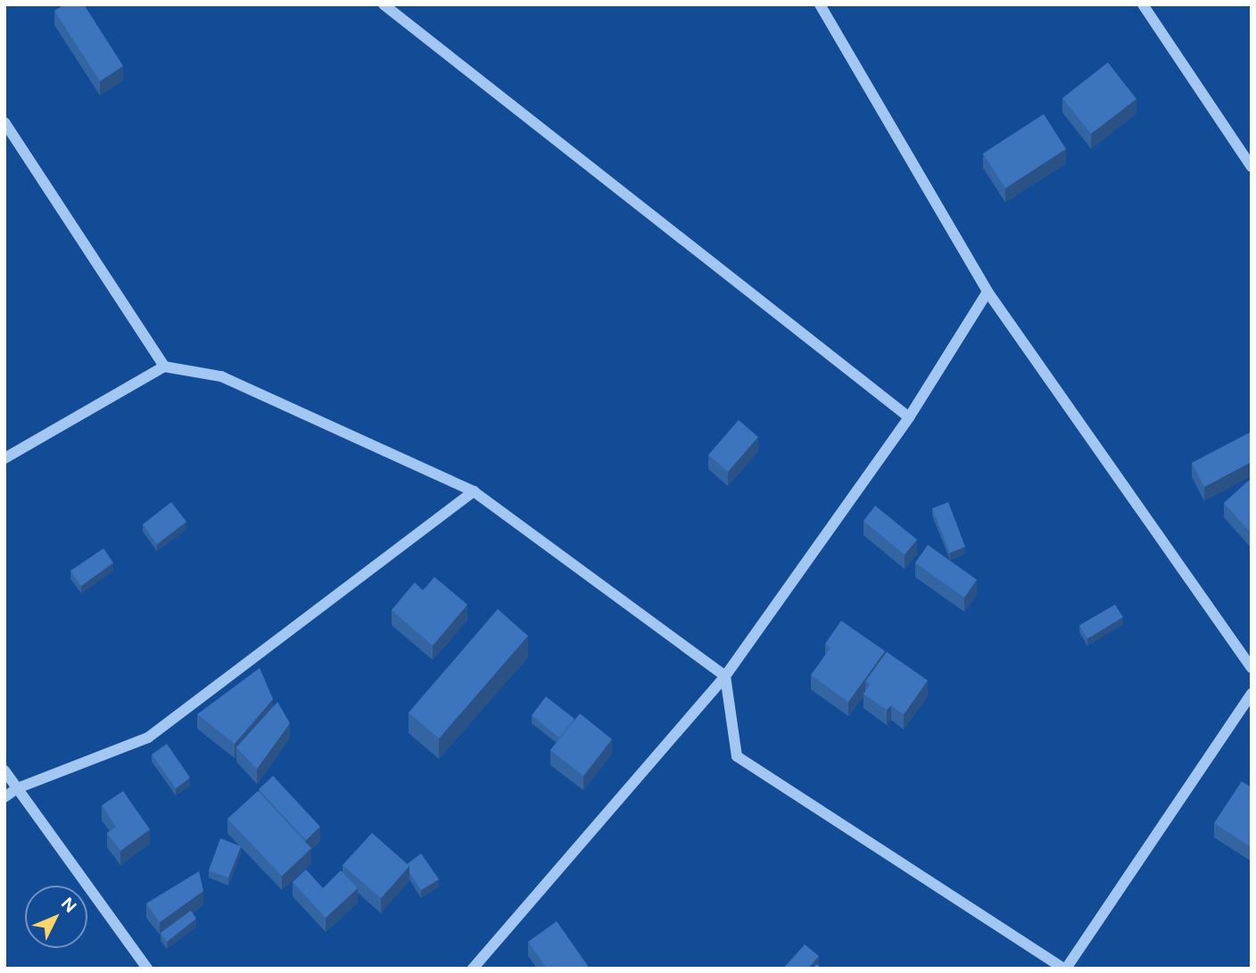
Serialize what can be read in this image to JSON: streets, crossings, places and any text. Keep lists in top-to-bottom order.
{
  "north": "top right"
}
